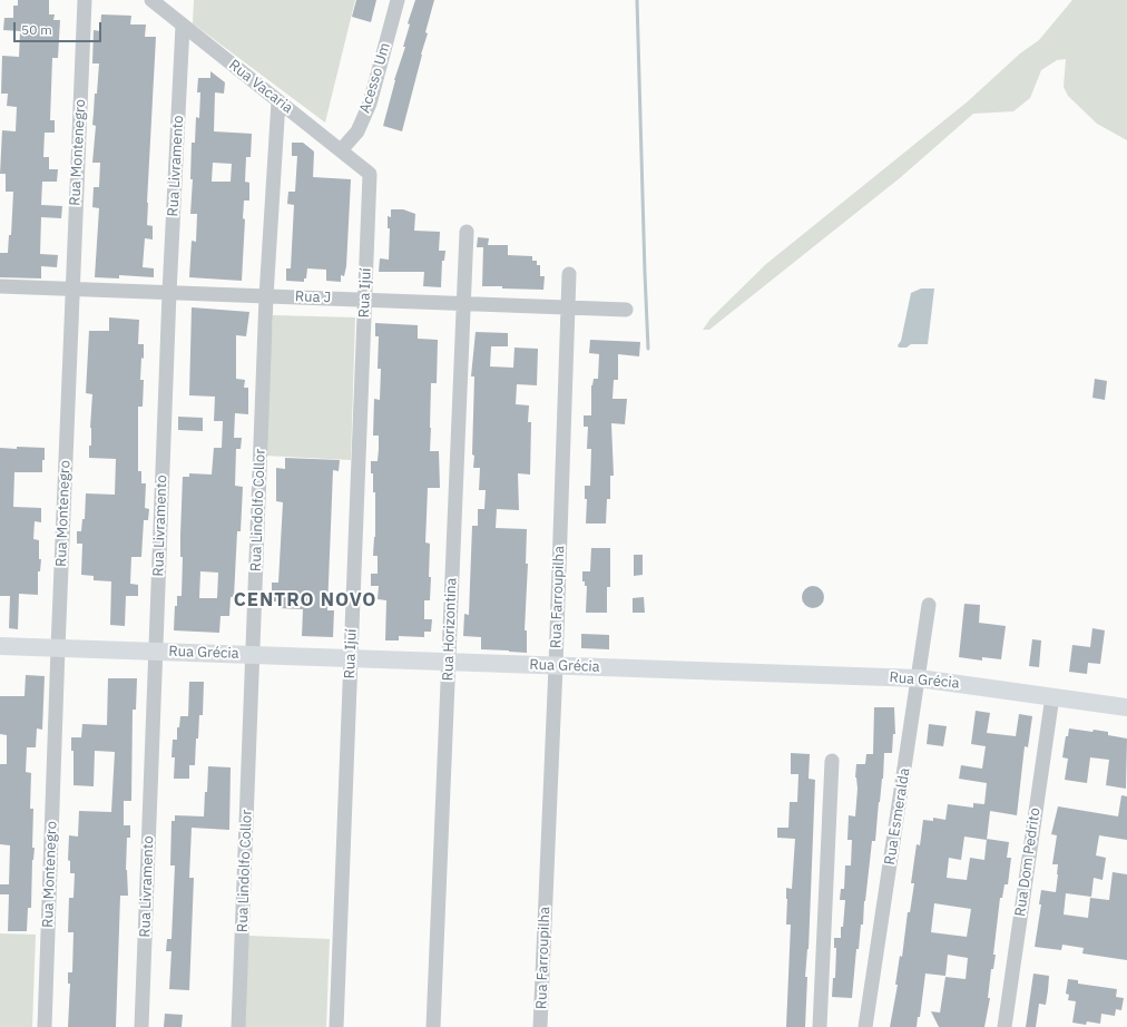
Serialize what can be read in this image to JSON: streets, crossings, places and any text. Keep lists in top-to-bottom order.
{
  "streets": {
    "main road": ["Rua Grécia"],
    "street": [
      "Acesso Um",
      "Rua Vacaria",
      "Rua Montenegro",
      "Rua Livramento",
      "Rua Ijuí",
      "Rua J",
      "Rua Lindolfo Collor",
      "Rua Farroupilha",
      "Rua Horizontina",
      "Rua Esmeralda",
      "Rua Dom Pedrito"
    ]
  },
  "crossings": [
    ["Acesso Um", "Rua Vacaria"],
    ["Rua Vacaria", "Rua Livramento"],
    ["Rua Vacaria", "Rua Ijuí"],
    ["Rua Vacaria", "Rua Lindolfo Collor"],
    ["Rua Montenegro", "Rua J"],
    ["Rua Montenegro", "Rua Grécia"],
    ["Rua Livramento", "Rua J"],
    ["Rua Livramento", "Rua Grécia"],
    ["Rua Ijuí", "Rua J"],
    ["Rua Ijuí", "Rua Grécia"],
    ["Rua J", "Rua Lindolfo Collor"],
    ["Rua J", "Rua Farroupilha"],
    ["Rua J", "Rua Horizontina"],
    ["Rua Lindolfo Collor", "Rua Grécia"],
    ["Rua Farroupilha", "Rua Grécia"],
    ["Rua Horizontina", "Rua Grécia"],
    ["Rua Grécia", "Rua Esmeralda"],
    ["Rua Grécia", "Rua Dom Pedrito"]
  ],
  "districts": ["CENTRO NOVO"],
  "scale_bar": "50 m"
}
